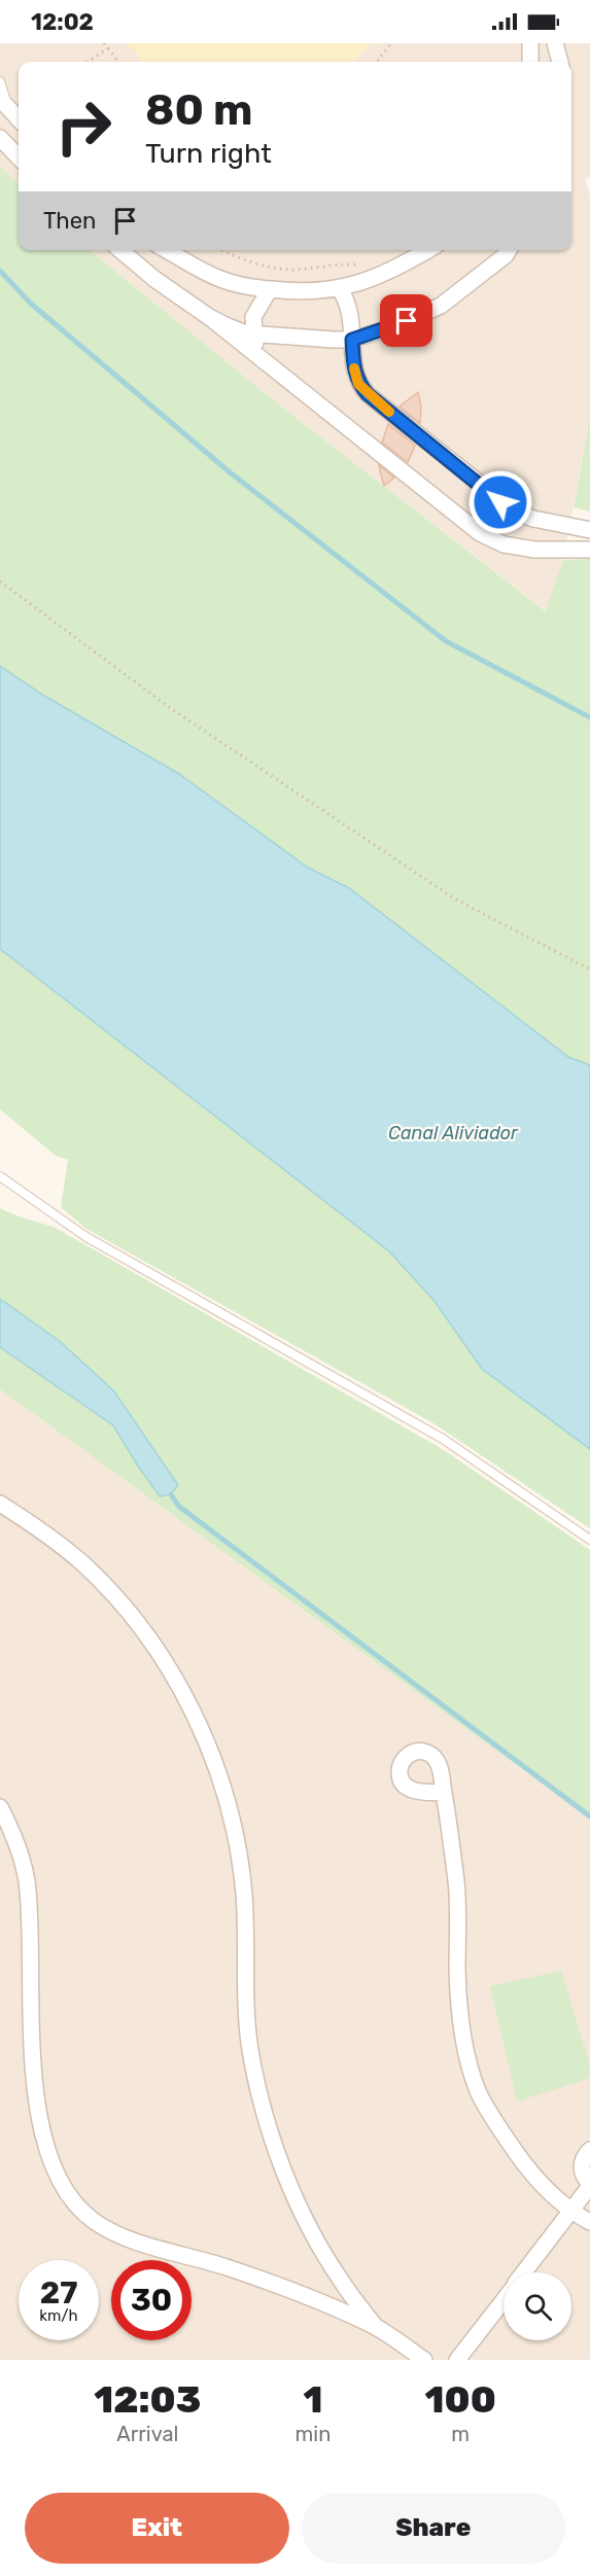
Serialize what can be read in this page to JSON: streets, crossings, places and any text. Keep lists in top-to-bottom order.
{
  "water": ["Canal Aliviador"],
  "page": {
    "status": "12:02",
    "turn": ["80 m", "Turn right"],
    "then": "Then",
    "speed": "27 km/h",
    "limit": "30",
    "eta": [
      "12:03",
      "Arrival",
      "1",
      "min",
      "100",
      "m"
    ],
    "buttons": ["Exit", "Share"]
  }
}
